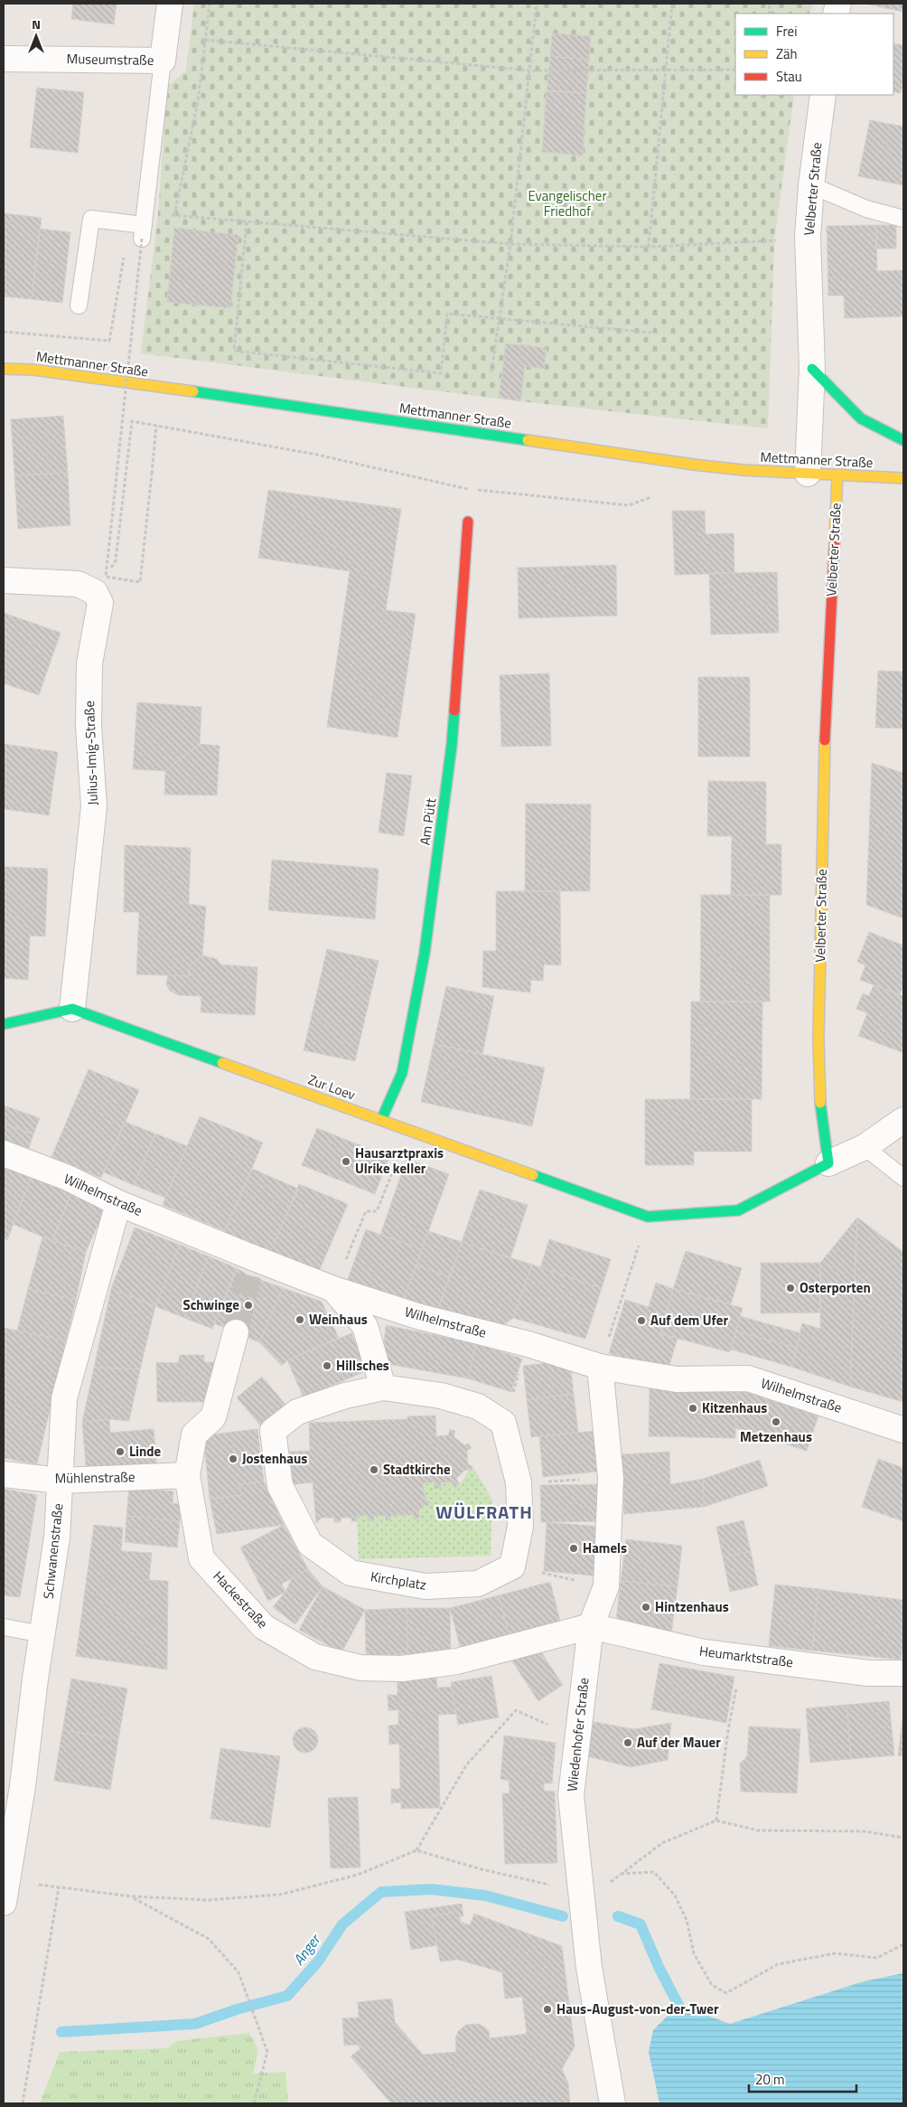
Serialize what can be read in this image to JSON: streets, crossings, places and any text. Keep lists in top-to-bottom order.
{
  "streets": {
    "street": [
      "Museumstraße",
      "Velberter Straße",
      "Mettmanner Straße",
      "Julius-Imig-Straße",
      "Am Pütt",
      "Zur Loev",
      "Wilhelmstraße",
      "Mühlenstraße",
      "Schwanenstraße",
      "Kirchplatz",
      "Hackestraße",
      "Heumarktstraße",
      "Wiedenhofer Straße"
    ]
  },
  "crossings": [
    ["Velberter Straße", "Mettmanner Straße"],
    ["Julius-Imig-Straße", "Zur Loev"],
    ["Am Pütt", "Zur Loev"],
    ["Wilhelmstraße", "Schwanenstraße"],
    ["Wilhelmstraße", "Wiedenhofer Straße"],
    ["Mühlenstraße", "Schwanenstraße"],
    ["Mühlenstraße", "Hackestraße"],
    ["Hackestraße", "Heumarktstraße"],
    ["Hackestraße", "Wiedenhofer Straße"],
    ["Heumarktstraße", "Wiedenhofer Straße"]
  ],
  "districts": ["WÜLFRATH"],
  "water": ["Anger"],
  "parks": ["Evangelischer Friedhof"],
  "places": [
    "Hausarztpraxis Ulrike keller",
    "Osterporten",
    "Schwinge",
    "Weinhaus",
    "Auf dem Ufer",
    "Hillsches",
    "Kitzenhaus",
    "Metzenhaus",
    "Linde",
    "Jostenhaus",
    "Stadtkirche",
    "Hamels",
    "Hintzenhaus",
    "Auf der Mauer",
    "Haus-August-von-der-Twer"
  ],
  "legend": ["Frei", "Zäh", "Stau"],
  "scale_bar": "20 m",
  "north": "top"
}
